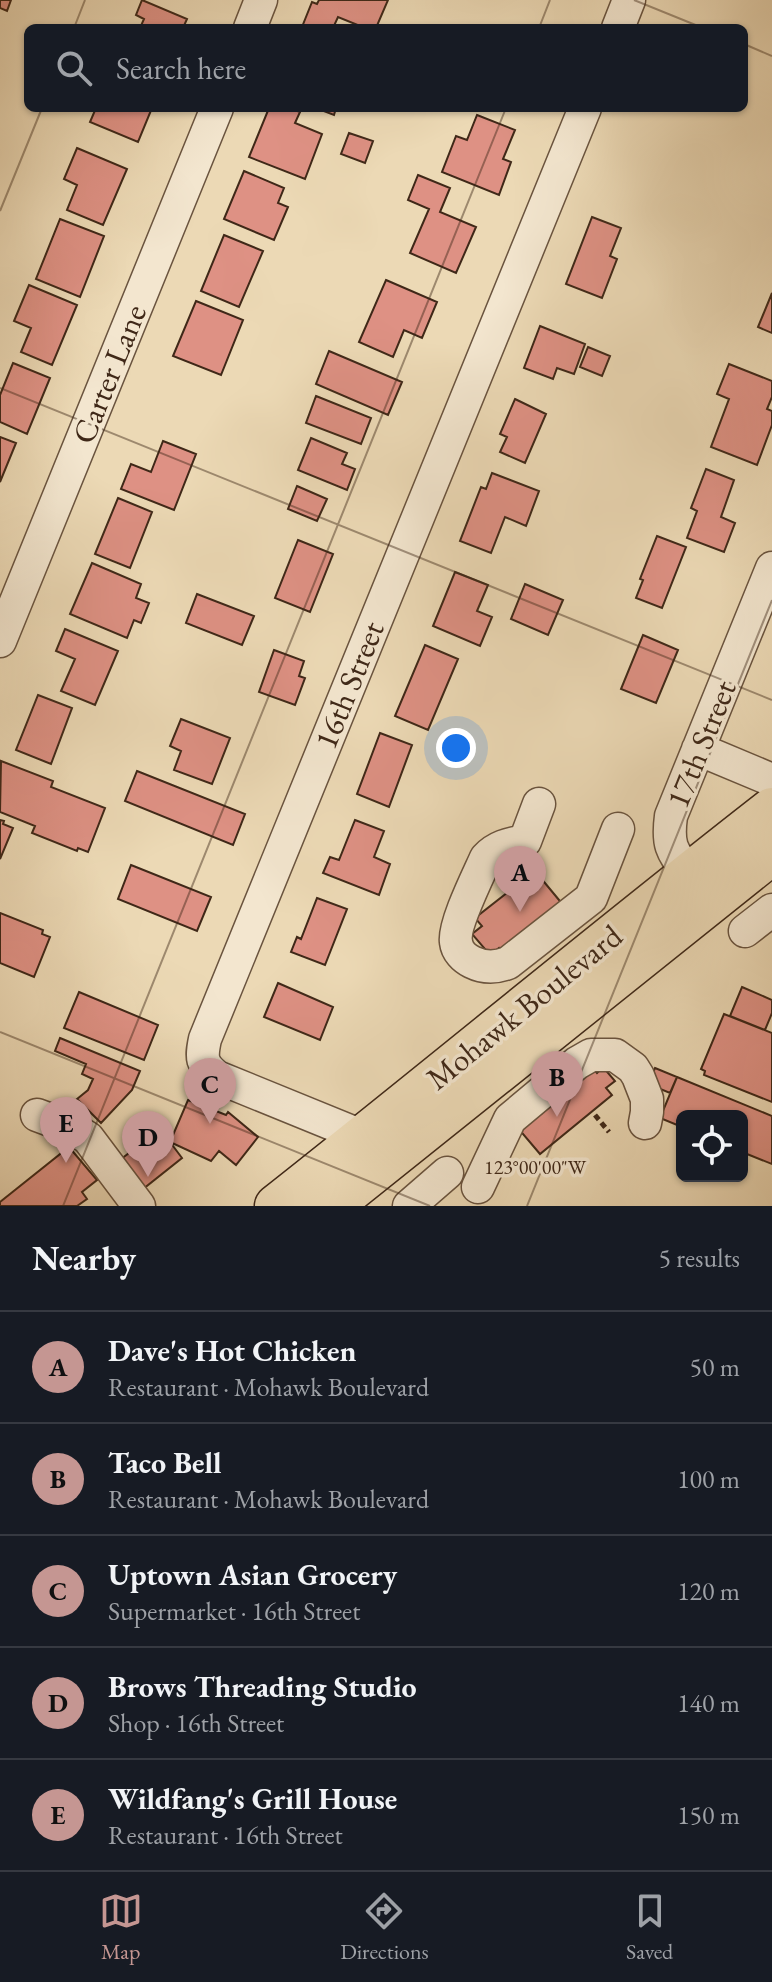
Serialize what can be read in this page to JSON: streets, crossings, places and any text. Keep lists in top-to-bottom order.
{
  "streets": {
    "main road": ["Mohawk Boulevard"],
    "street": ["Carter Lane", "16th Street", "17th Street"]
  },
  "crossings": [
    ["16th Street", "Mohawk Boulevard"],
    ["17th Street", "Mohawk Boulevard"]
  ],
  "page": {
    "search": "Search here",
    "pins": [
      "A",
      "B",
      "C",
      "E",
      "D"
    ],
    "heading": ["Nearby", "5 results"],
    "list": [
      {
        "mark": "A",
        "name": "Dave's Hot Chicken",
        "note": "Restaurant · Mohawk Boulevard",
        "value": "50 m"
      },
      {
        "mark": "B",
        "name": "Taco Bell",
        "note": "Restaurant · Mohawk Boulevard",
        "value": "100 m"
      },
      {
        "mark": "C",
        "name": "Uptown Asian Grocery",
        "note": "Supermarket · 16th Street",
        "value": "120 m"
      },
      {
        "mark": "D",
        "name": "Brows Threading Studio",
        "note": "Shop · 16th Street",
        "value": "140 m"
      },
      {
        "mark": "E",
        "name": "Wildfang's Grill House",
        "note": "Restaurant · 16th Street",
        "value": "150 m"
      }
    ],
    "nav": ["Map", "Directions", "Saved"]
  },
  "coordinates": ["123°00'00\"W"]
}
